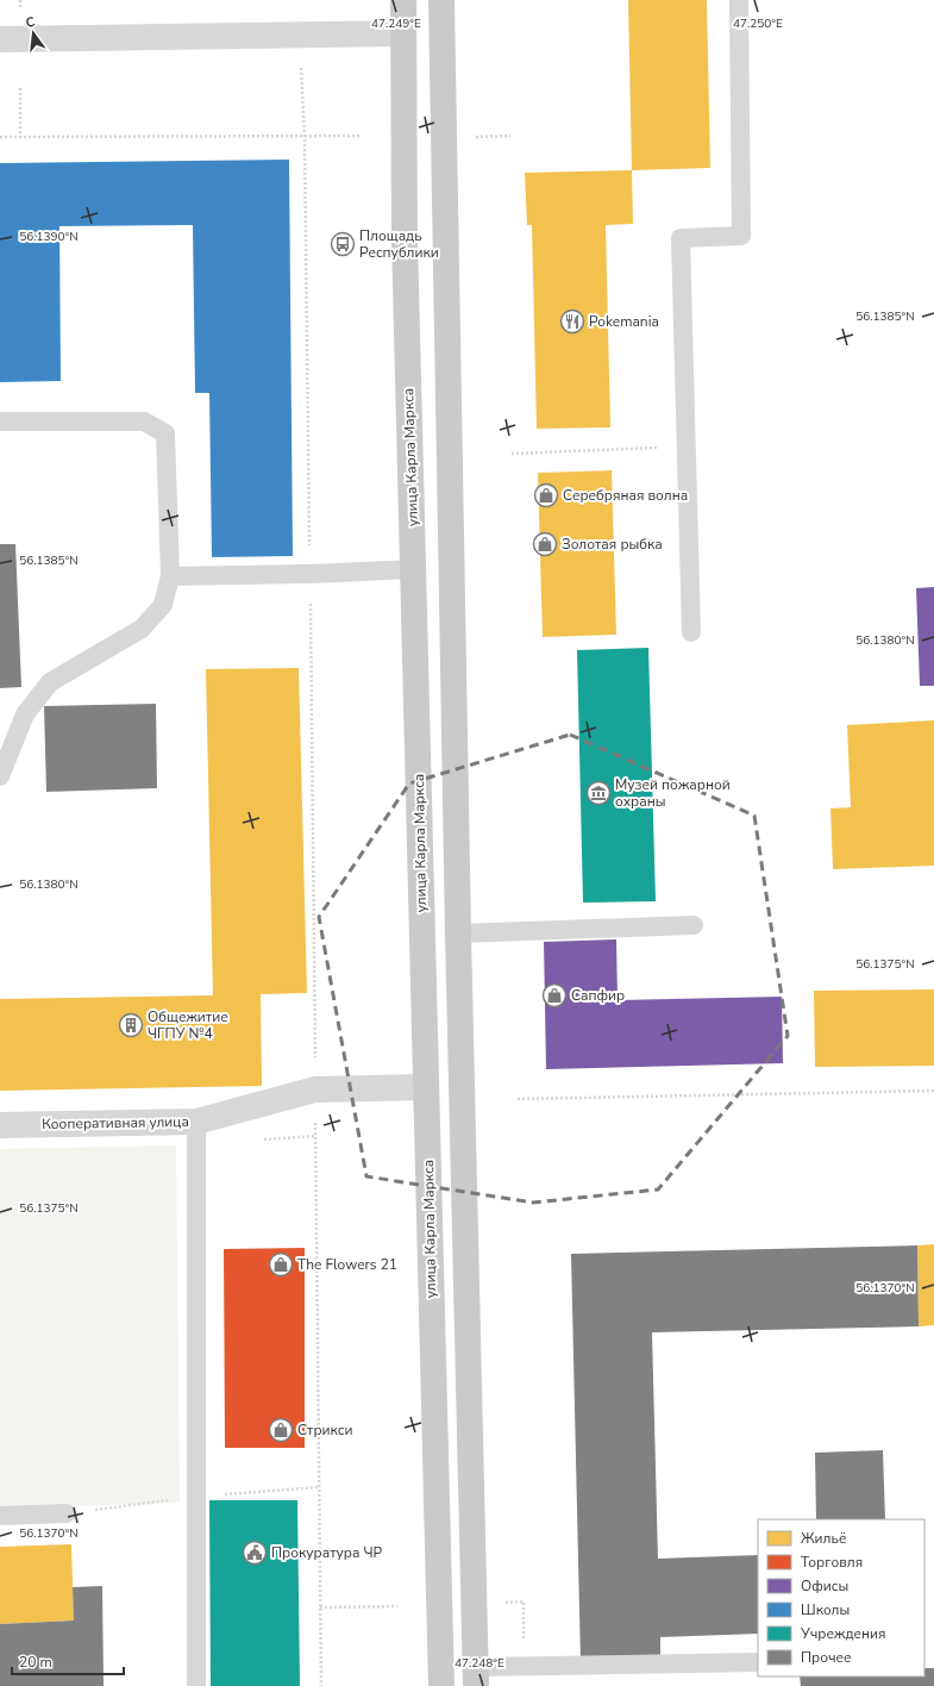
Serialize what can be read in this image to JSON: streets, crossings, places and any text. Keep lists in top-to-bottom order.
{
  "streets": {
    "main road": ["улица Карла Маркса"],
    "street": ["Кооперативная улица"]
  },
  "crossings": [
    ["улица Карла Маркса", "Кооперативная улица"]
  ],
  "places": {
    "bus stop": ["Площадь Республики"],
    "restaurant": ["Pokemania"],
    "shop": [
      "Серебряная волна",
      "Золотая рыбка",
      "Сапфир",
      "The Flowers 21",
      "Стрикси"
    ],
    "museum": ["Музей пожарной охраны"],
    "building": ["Общежитие ЧГПУ №4"],
    "public building": ["Прокуратура ЧР"]
  },
  "legend": [
    "Жильё",
    "Торговля",
    "Офисы",
    "Школы",
    "Учреждения",
    "Прочее"
  ],
  "scale_bar": "20 m",
  "north": "top",
  "coordinates": [
    "47.249°E",
    "47.250°E",
    "56.1390°N",
    "56.1385°N",
    "56.1380°N",
    "56.1375°N",
    "56.1370°N",
    "47.248°E"
  ]
}
